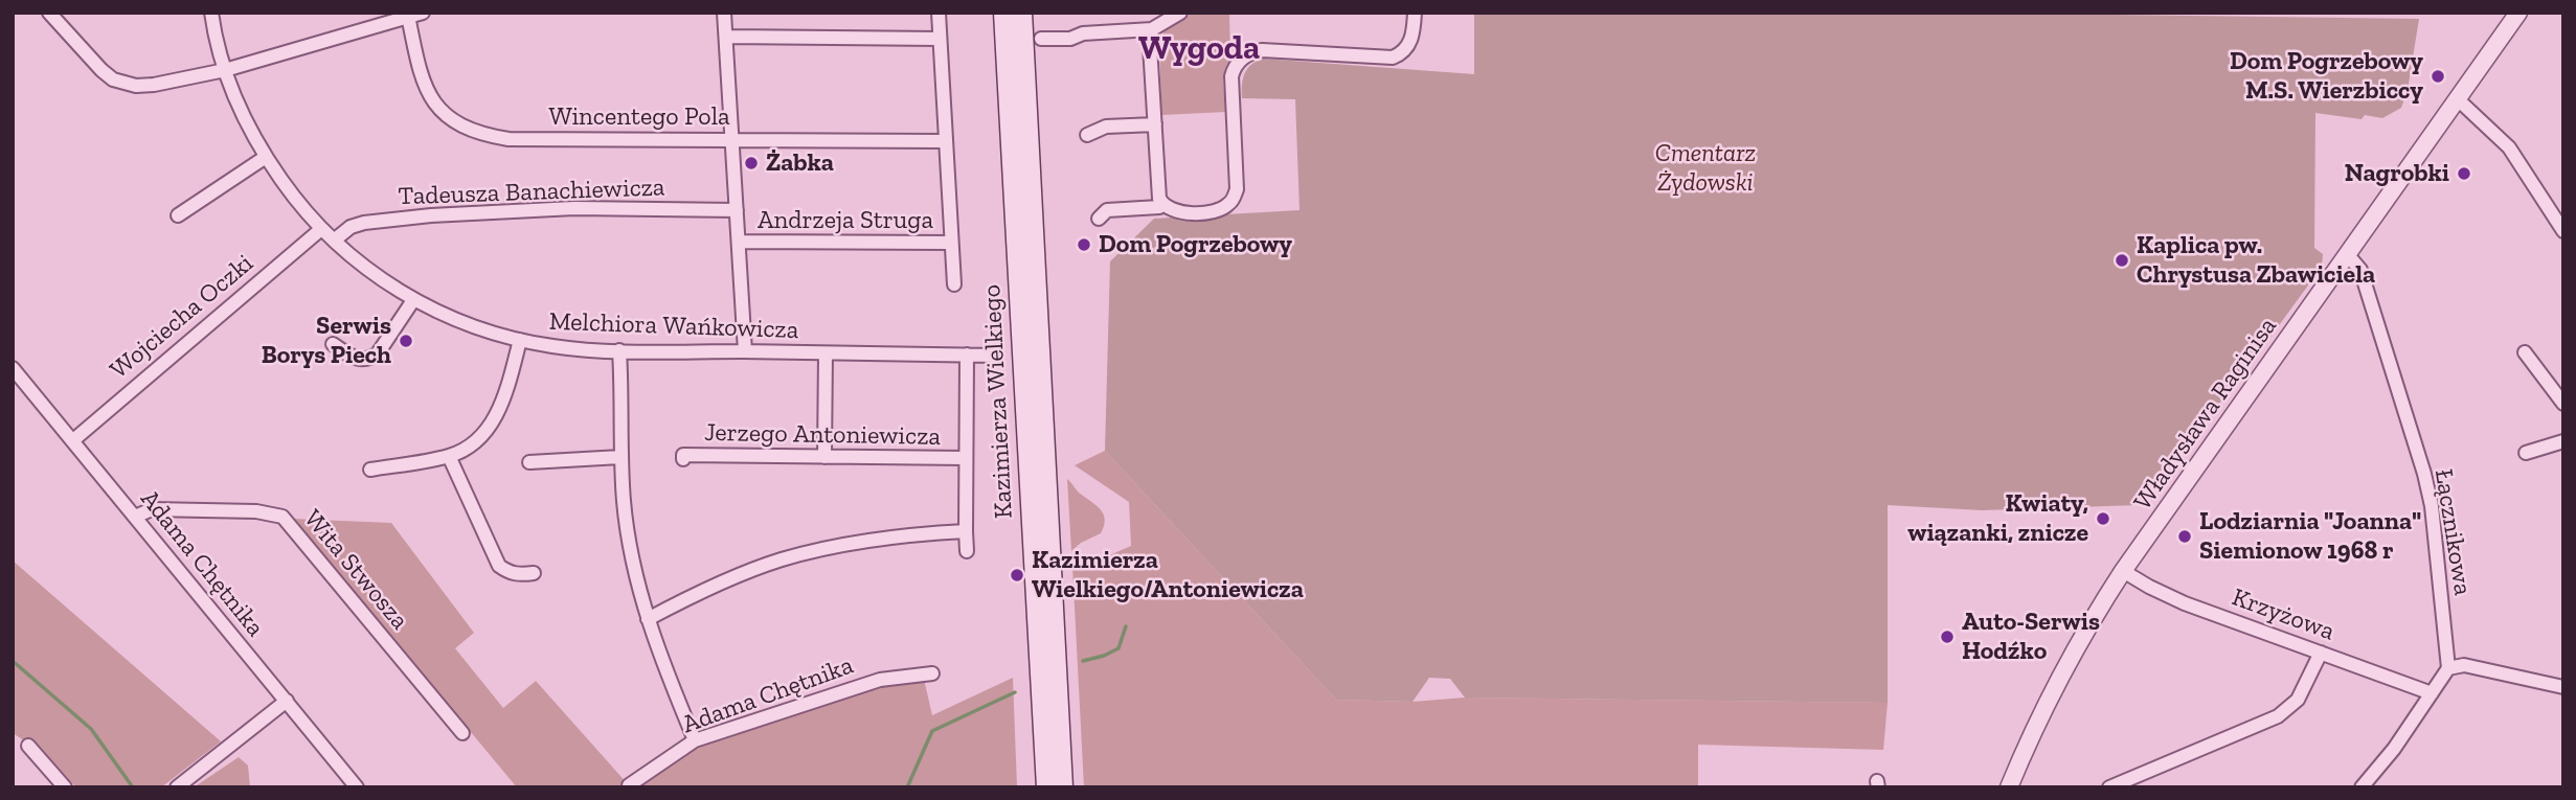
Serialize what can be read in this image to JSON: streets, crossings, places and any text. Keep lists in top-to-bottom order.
{
  "streets": {
    "main road": ["Kazimierza Wielkiego"],
    "street": [
      "Wincentego Pola",
      "Tadeusza Banachiewicza",
      "Andrzeja Struga",
      "Wojciecha Oczki",
      "Melchiora Wańkowicza",
      "Władysława Raginisa",
      "Jerzego Antoniewicza",
      "Łącznikowa",
      "Adama Chętnika",
      "Wita Stwosza",
      "Krzyżowa"
    ]
  },
  "crossings": [
    ["Tadeusza Banachiewicza", "Melchiora Wańkowicza"],
    ["Wojciecha Oczki", "Melchiora Wańkowicza"],
    ["Wojciecha Oczki", "Adama Chętnika"],
    ["Melchiora Wańkowicza", "Jerzego Antoniewicza"],
    ["Władysława Raginisa", "Łącznikowa"],
    ["Władysława Raginisa", "Krzyżowa"],
    ["Adama Chętnika", "Wita Stwosza"]
  ],
  "districts": ["Wygoda"],
  "parks": ["Cmentarz Żydowski"],
  "places": [
    "Dom Pogrzebowy M.S. Wierzbiccy",
    "Żabka",
    "Nagrobki",
    "Dom Pogrzebowy",
    "Kaplica pw. Chrystusa Zbawiciela",
    "Serwis Borys Piech",
    "Kwiaty, wiązanki, znicze",
    "Lodziarnia \"Joanna\" Siemionow 1968 r",
    "Kazimierza Wielkiego/Antoniewicza",
    "Auto-Serwis Hodźko"
  ]
}
